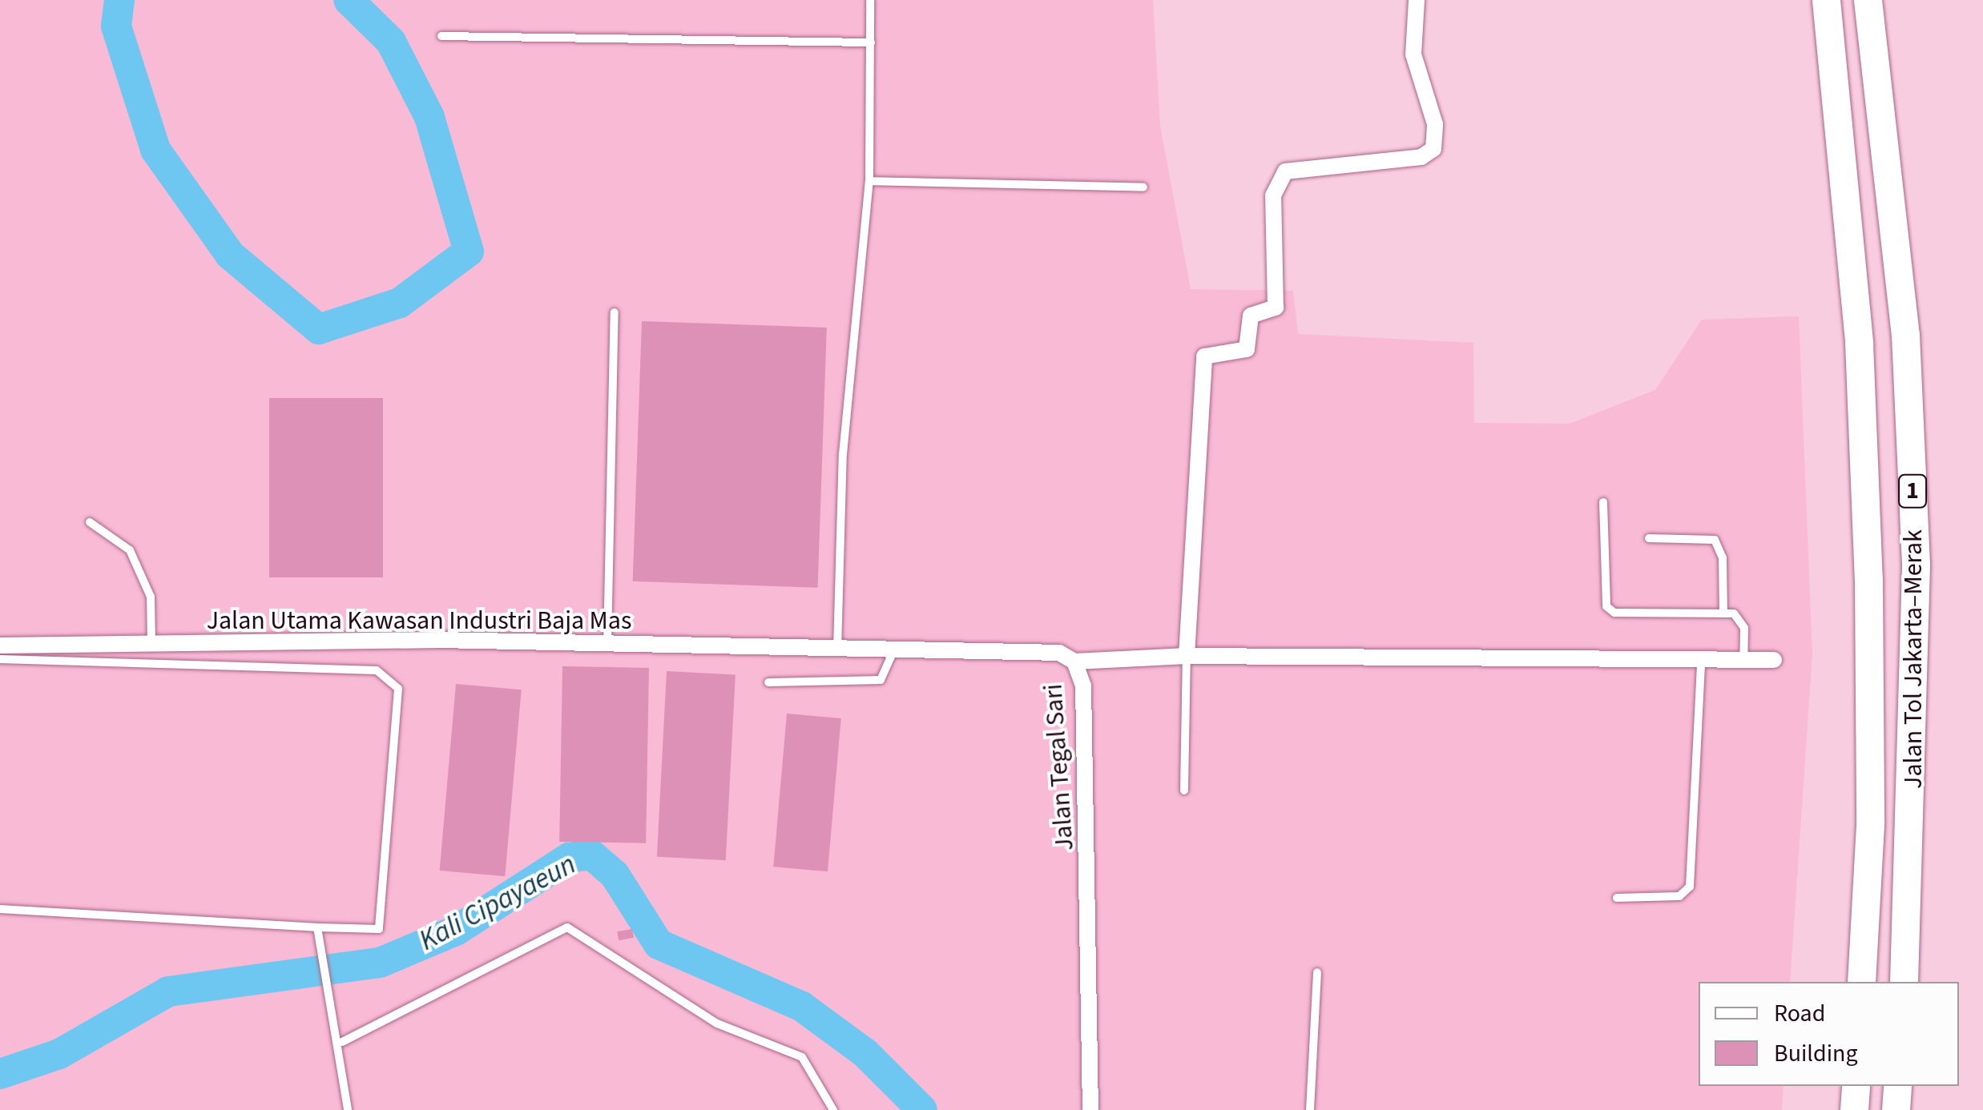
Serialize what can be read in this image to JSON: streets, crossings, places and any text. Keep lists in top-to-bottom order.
{
  "streets": {
    "highway": ["1", "Jalan Tol Jakarta–Merak"],
    "street": ["Jalan Utama Kawasan Industri Baja Mas", "Jalan Tegal Sari"]
  },
  "crossings": [
    ["Jalan Utama Kawasan Industri Baja Mas", "Jalan Tegal Sari"]
  ],
  "water": ["Kali Cipayaeun"],
  "legend": ["Road", "Building"]
}
